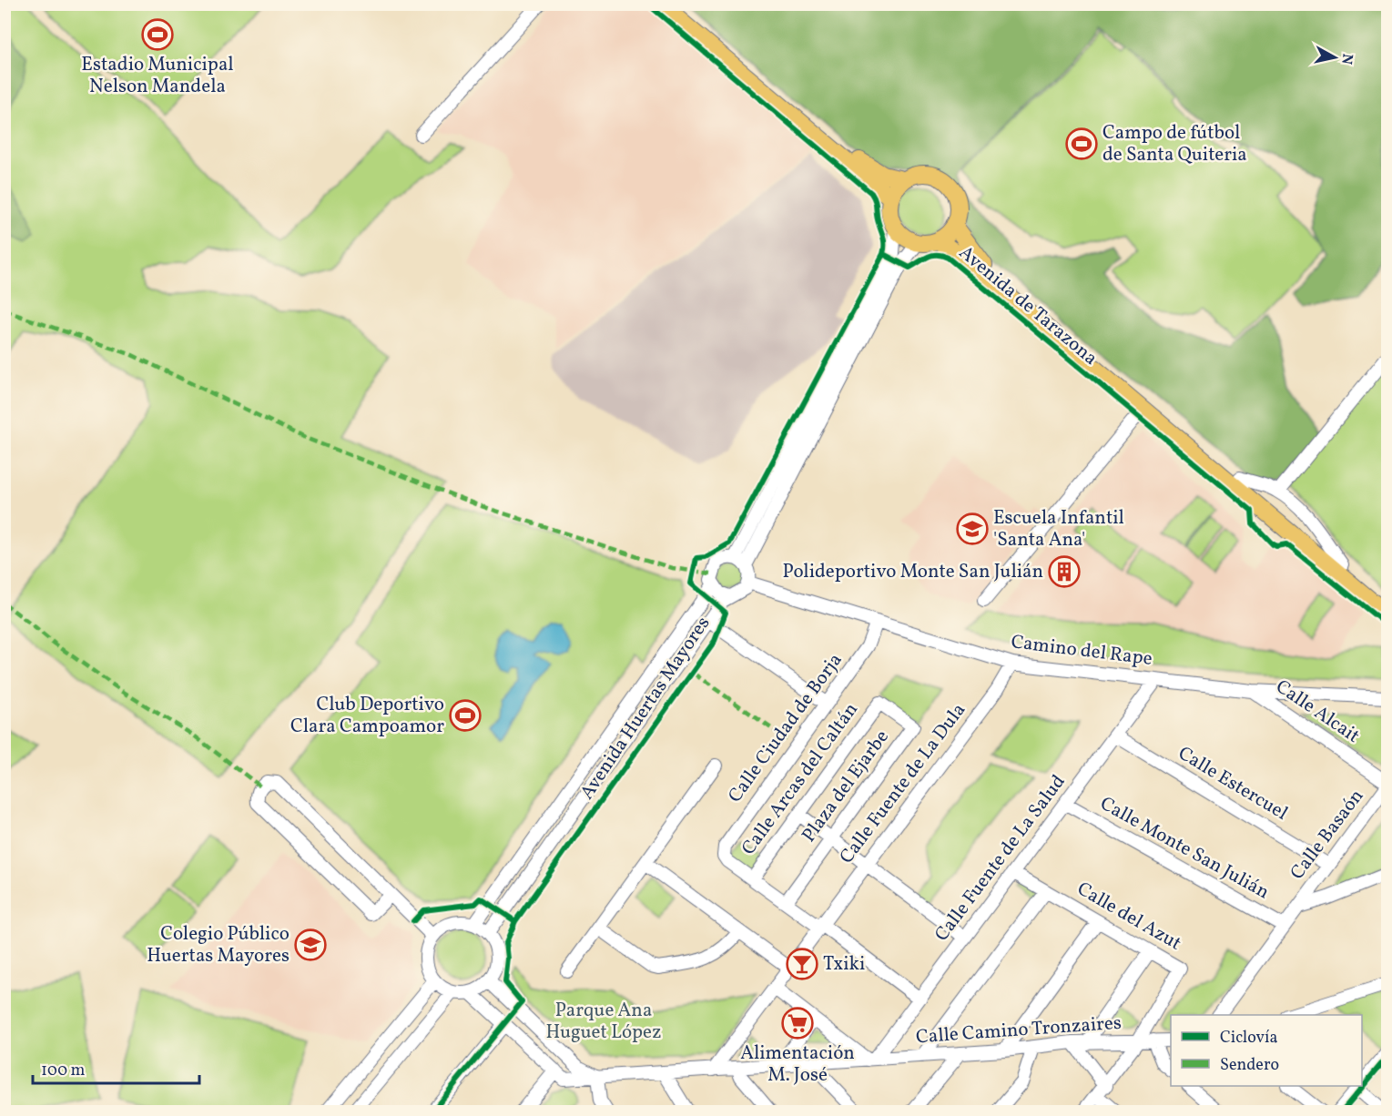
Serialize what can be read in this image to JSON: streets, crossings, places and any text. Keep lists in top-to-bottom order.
{
  "streets": {
    "main road": ["Avenida de Tarazona"],
    "street": [
      "Camino del Rape",
      "Avenida Huertas Mayores",
      "Calle Alcait",
      "Calle Ciudad de Borja",
      "Calle Arcas del Caltán",
      "Calle Fuente de La Dula",
      "Calle Estercuel",
      "Plaza del Ejarbe",
      "Calle Basaón",
      "Calle Monte San Julián",
      "Calle Fuente de La Salud",
      "Calle del Azut",
      "Calle Camino Tronzaires"
    ]
  },
  "crossings": [
    ["Camino del Rape", "Avenida Huertas Mayores"],
    ["Camino del Rape", "Calle Alcait"],
    ["Camino del Rape", "Calle Ciudad de Borja"],
    ["Camino del Rape", "Calle Fuente de La Dula"],
    ["Camino del Rape", "Calle Fuente de La Salud"],
    ["Calle Alcait", "Calle Basaón"],
    ["Calle Ciudad de Borja", "Calle Arcas del Caltán"],
    ["Calle Arcas del Caltán", "Calle Fuente de La Dula"],
    ["Calle Arcas del Caltán", "Plaza del Ejarbe"],
    ["Calle Fuente de La Dula", "Calle Camino Tronzaires"],
    ["Calle Estercuel", "Calle Basaón"],
    ["Calle Estercuel", "Calle Fuente de La Salud"],
    ["Calle Basaón", "Calle Monte San Julián"],
    ["Calle Monte San Julián", "Calle Fuente de La Salud"],
    ["Calle Fuente de La Salud", "Calle del Azut"],
    ["Calle Fuente de La Salud", "Calle Camino Tronzaires"],
    ["Calle del Azut", "Calle Camino Tronzaires"]
  ],
  "parks": ["Parque Ana Huguet López"],
  "places": {
    "sports": ["Estadio Municipal Nelson Mandela", "Campo de fútbol de Santa Quiteria", "Club Deportivo Clara Campoamor"],
    "school or university": ["Escuela Infantil 'Santa Ana'", "Colegio Público Huertas Mayores"],
    "building": ["Polideportivo Monte San Julián"],
    "bar": ["Txiki"],
    "supermarket": ["Alimentación M. José"]
  },
  "legend": ["Ciclovía", "Sendero"],
  "scale_bar": "100 m",
  "north": "right"
}
